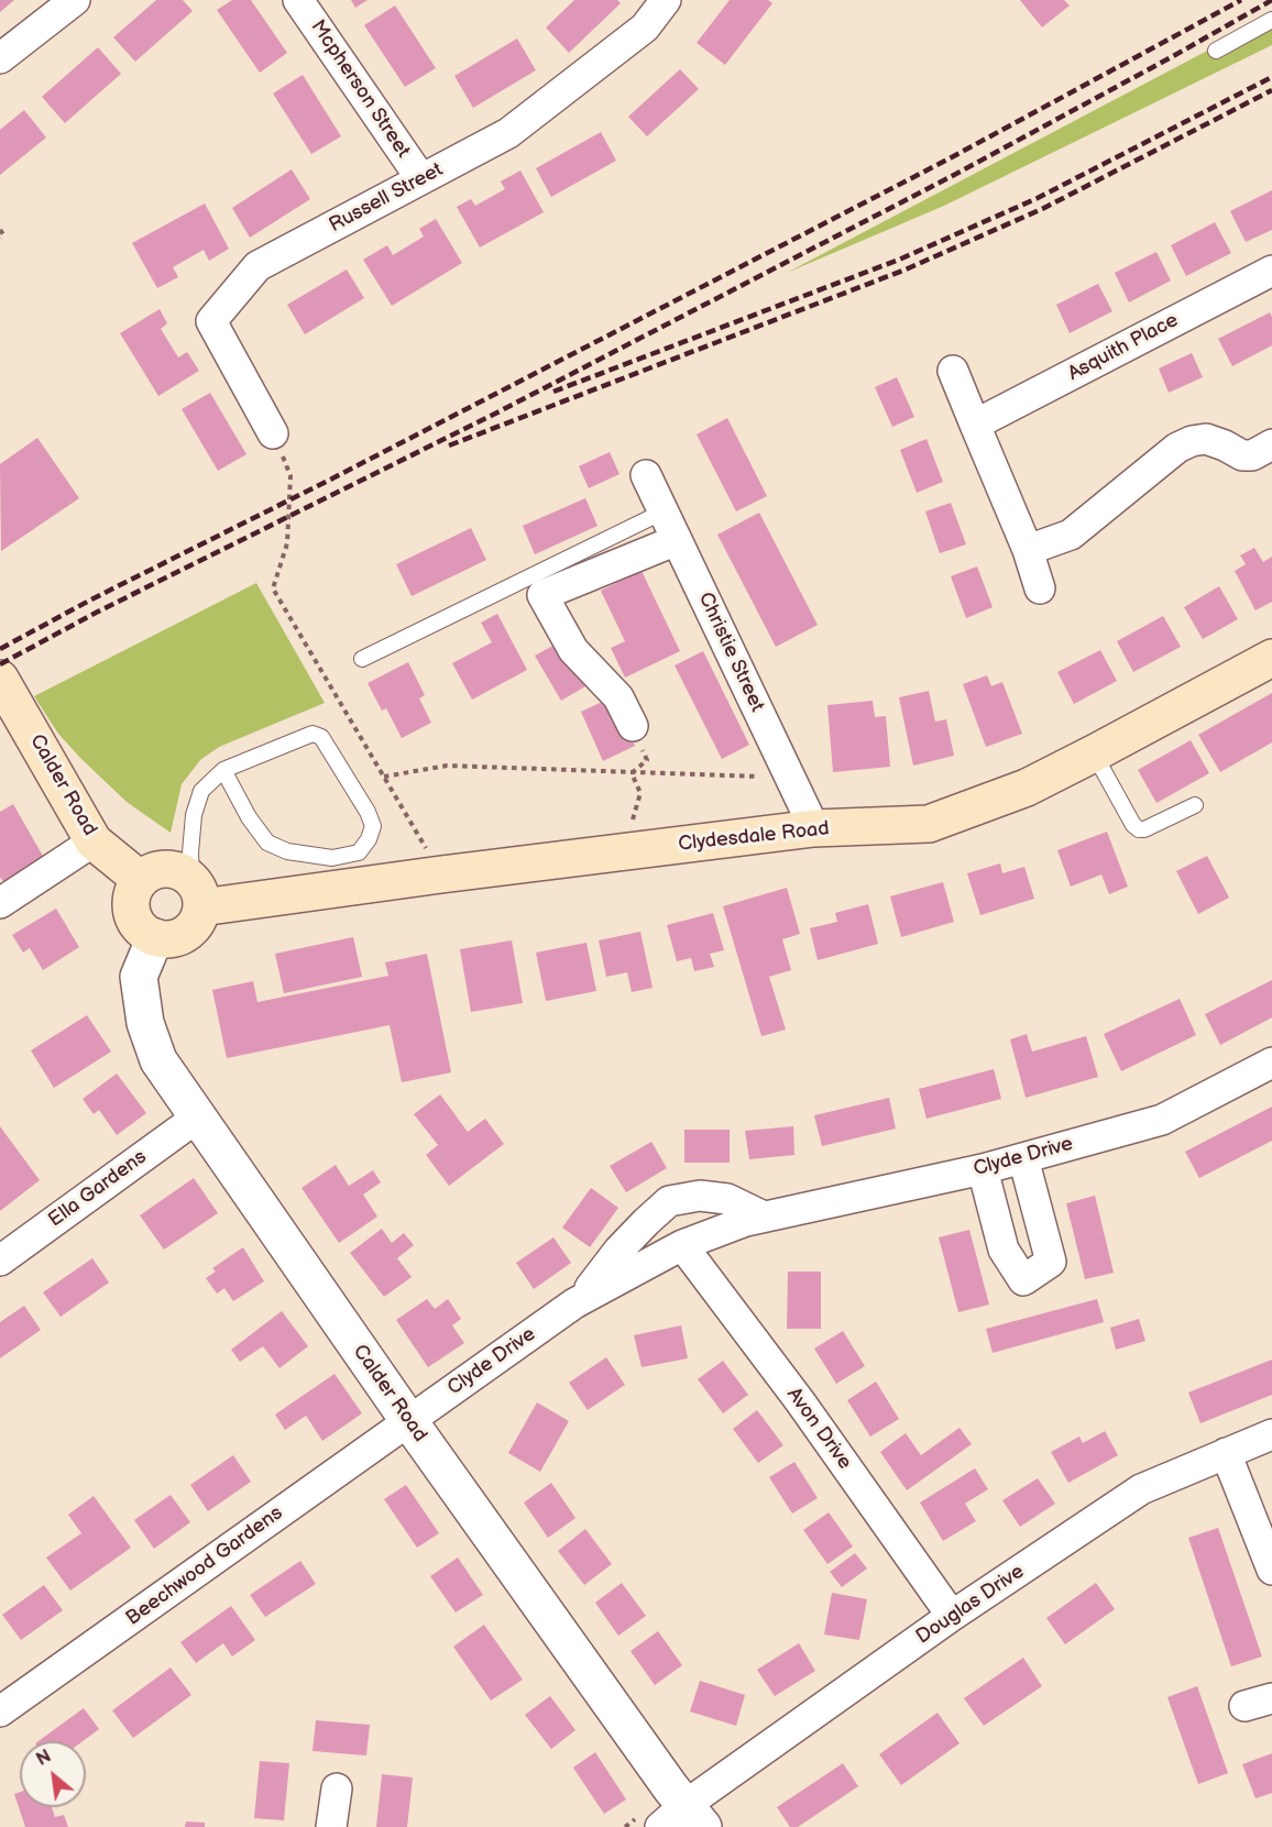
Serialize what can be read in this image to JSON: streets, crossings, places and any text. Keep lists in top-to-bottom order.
{
  "streets": {
    "main road": ["Calder Road", "Clydesdale Road"],
    "street": [
      "Mcpherson Street",
      "Russell Street",
      "Asquith Place",
      "Christie Street",
      "Clyde Drive",
      "Ella Gardens",
      "Avon Drive",
      "Beechwood Gardens",
      "Douglas Drive"
    ]
  },
  "crossings": [
    ["Mcpherson Street", "Russell Street"],
    ["Christie Street", "Clydesdale Road"],
    ["Calder Road", "Clydesdale Road"],
    ["Calder Road", "Clyde Drive"],
    ["Calder Road", "Ella Gardens"],
    ["Calder Road", "Beechwood Gardens"],
    ["Calder Road", "Douglas Drive"],
    ["Clyde Drive", "Avon Drive"],
    ["Clyde Drive", "Beechwood Gardens"],
    ["Avon Drive", "Douglas Drive"]
  ],
  "north": "top left"
}
